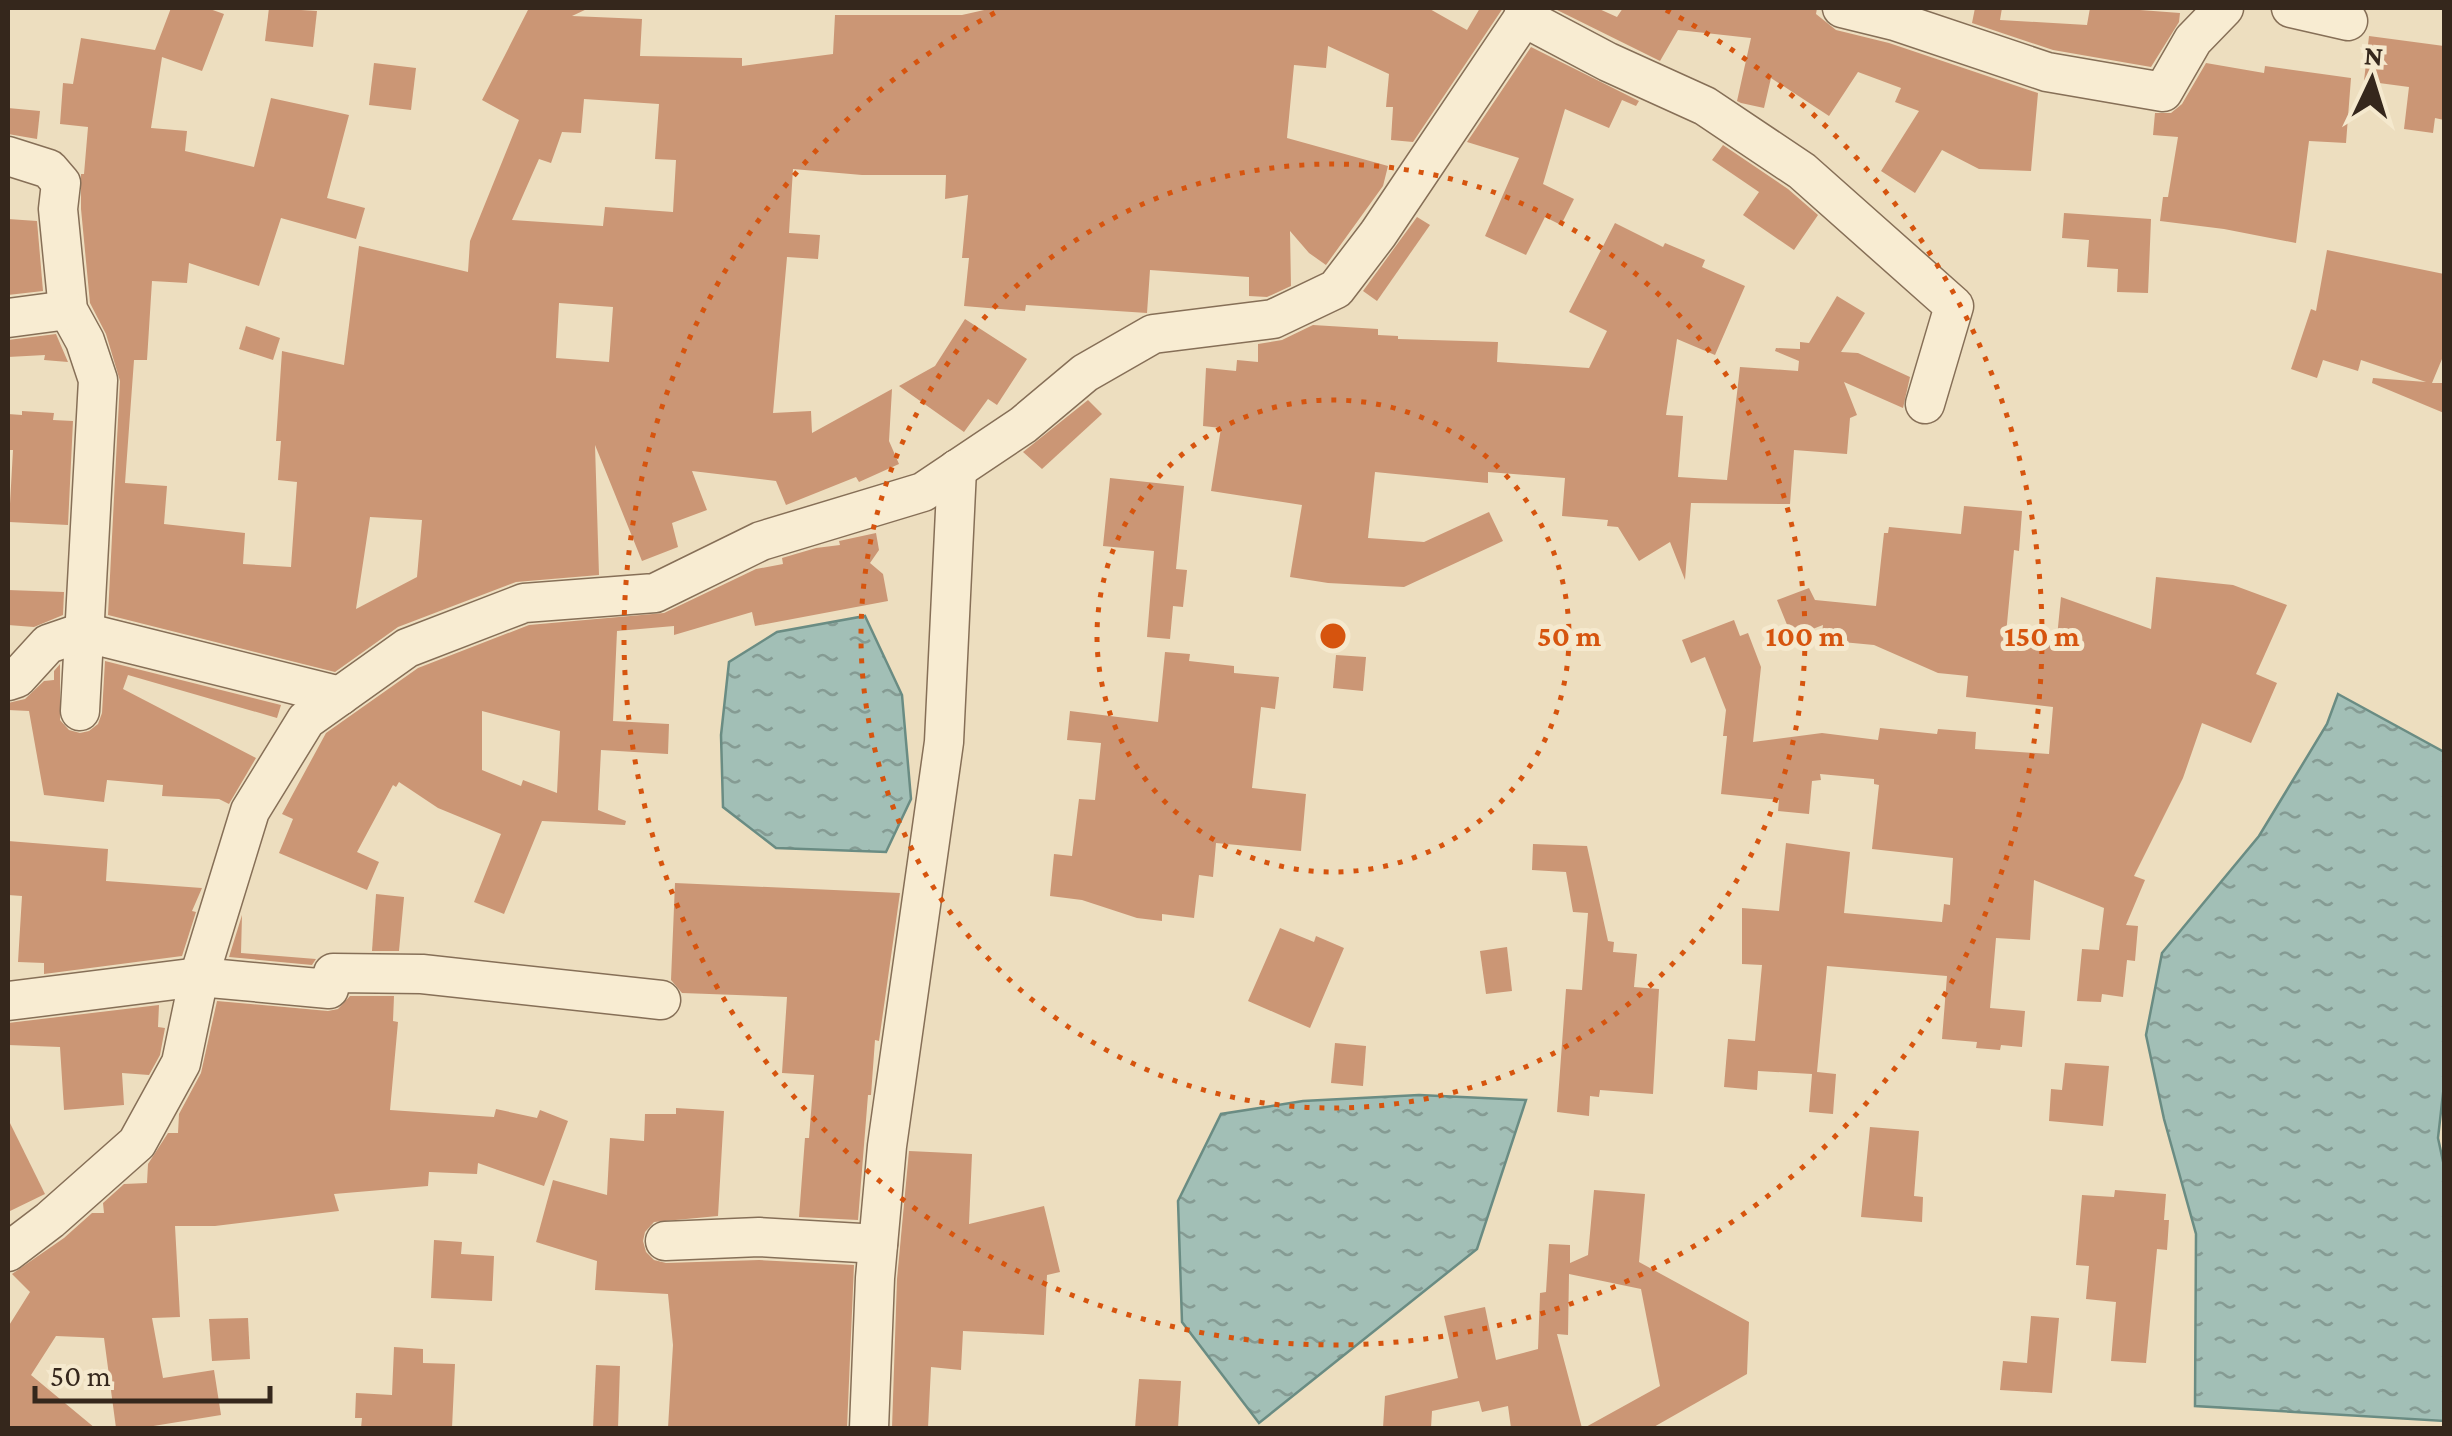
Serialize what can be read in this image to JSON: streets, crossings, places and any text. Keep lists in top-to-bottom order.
{
  "scale_bar": "50 m",
  "north": "top",
  "rings": ["50 m", "100 m", "150 m"]
}
